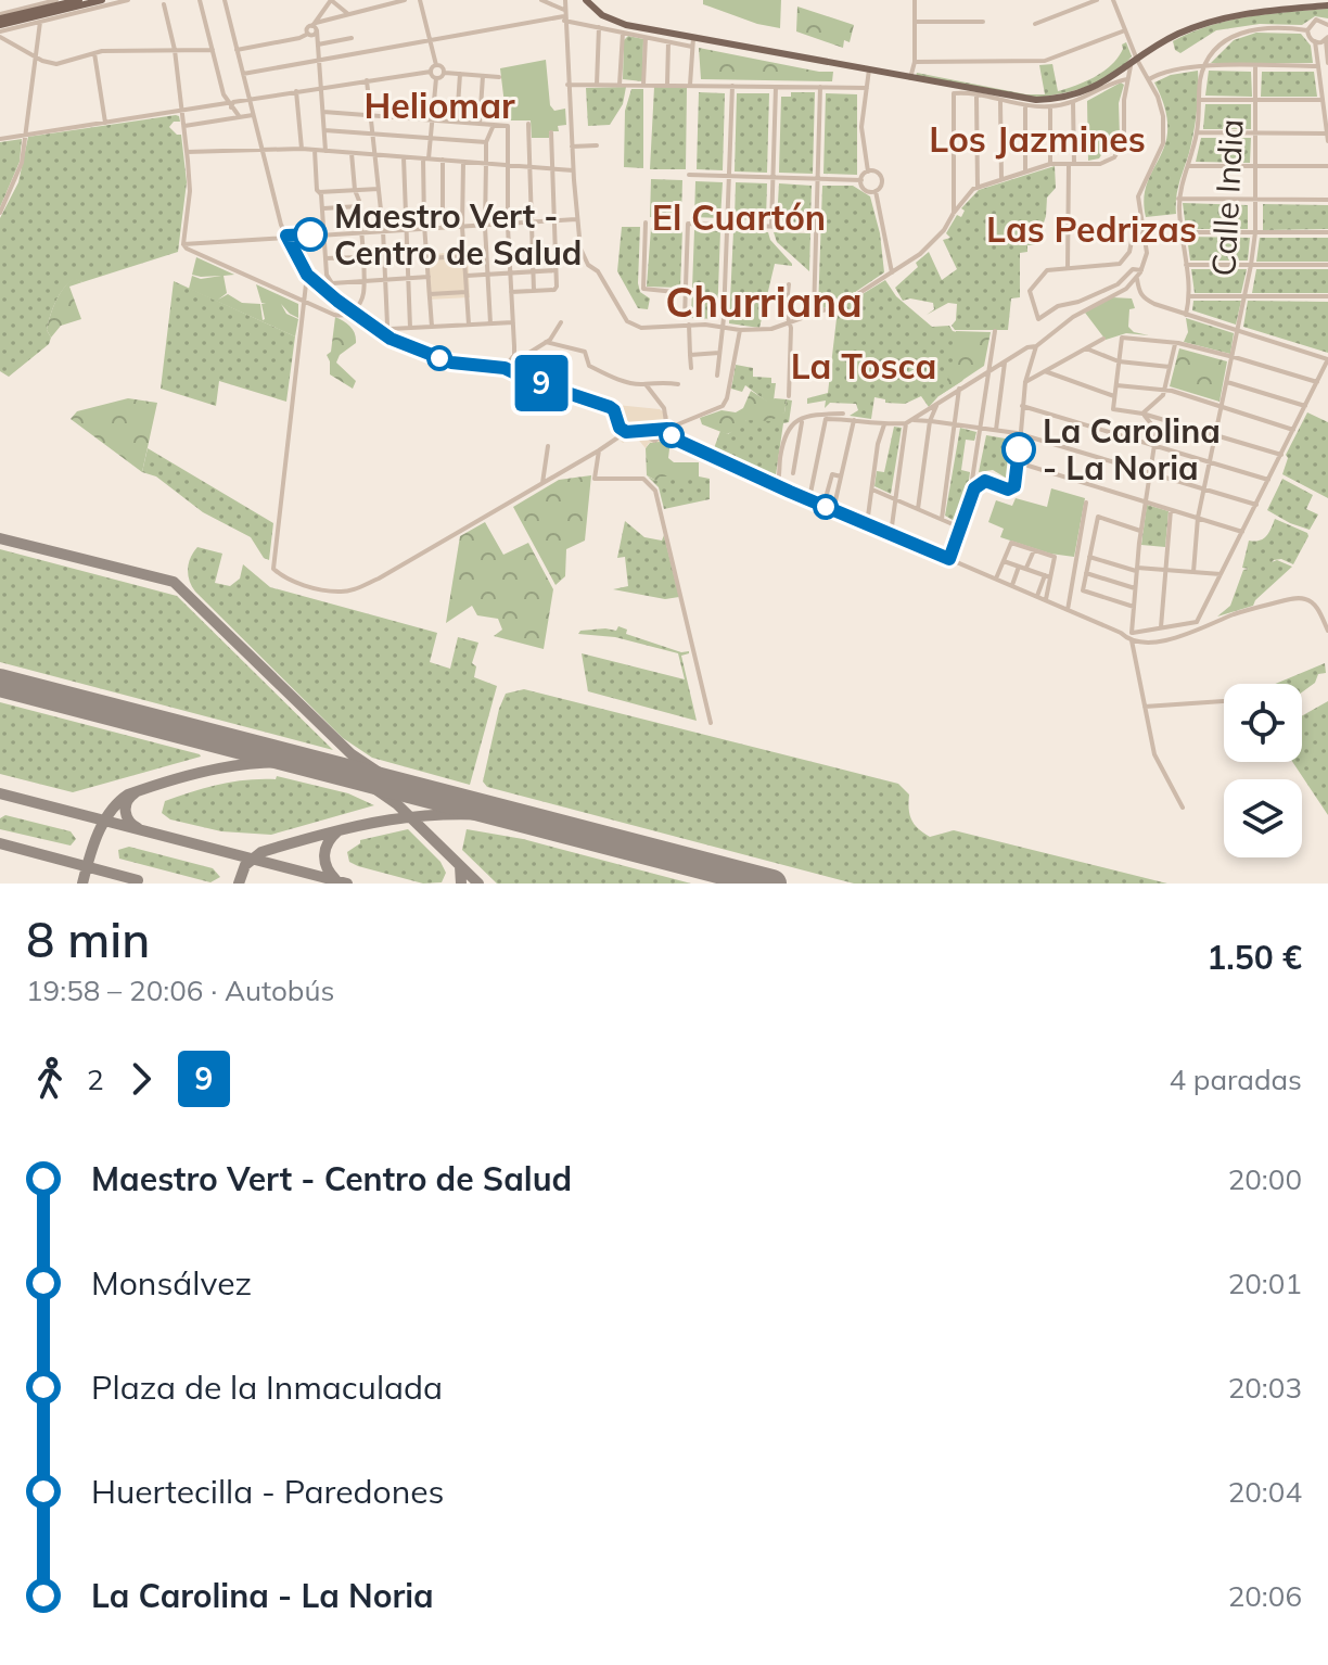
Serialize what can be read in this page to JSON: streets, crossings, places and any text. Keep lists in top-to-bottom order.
{
  "streets": {
    "street": ["Calle India"]
  },
  "districts": [
    "Heliomar",
    "Los Jazmines",
    "El Cuartón",
    "Las Pedrizas",
    "Churriana",
    "La Tosca"
  ],
  "places": ["Maestro Vert - Centro de Salud", "La Carolina - La Noria"],
  "lines": ["bus line 9"],
  "page": {
    "on_map": "9",
    "heading": ["8 min", "19:58 – 20:06 · Autobús", "1.50 €"],
    "legs": ["2", "9", "4 paradas"],
    "list": [
      {
        "name": "Maestro Vert - Centro de Salud",
        "value": "20:00"
      },
      {
        "name": "Monsálvez",
        "value": "20:01"
      },
      {
        "name": "Plaza de la Inmaculada",
        "value": "20:03"
      },
      {
        "name": "Huertecilla - Paredones",
        "value": "20:04"
      },
      {
        "name": "La Carolina - La Noria",
        "value": "20:06"
      }
    ]
  }
}
